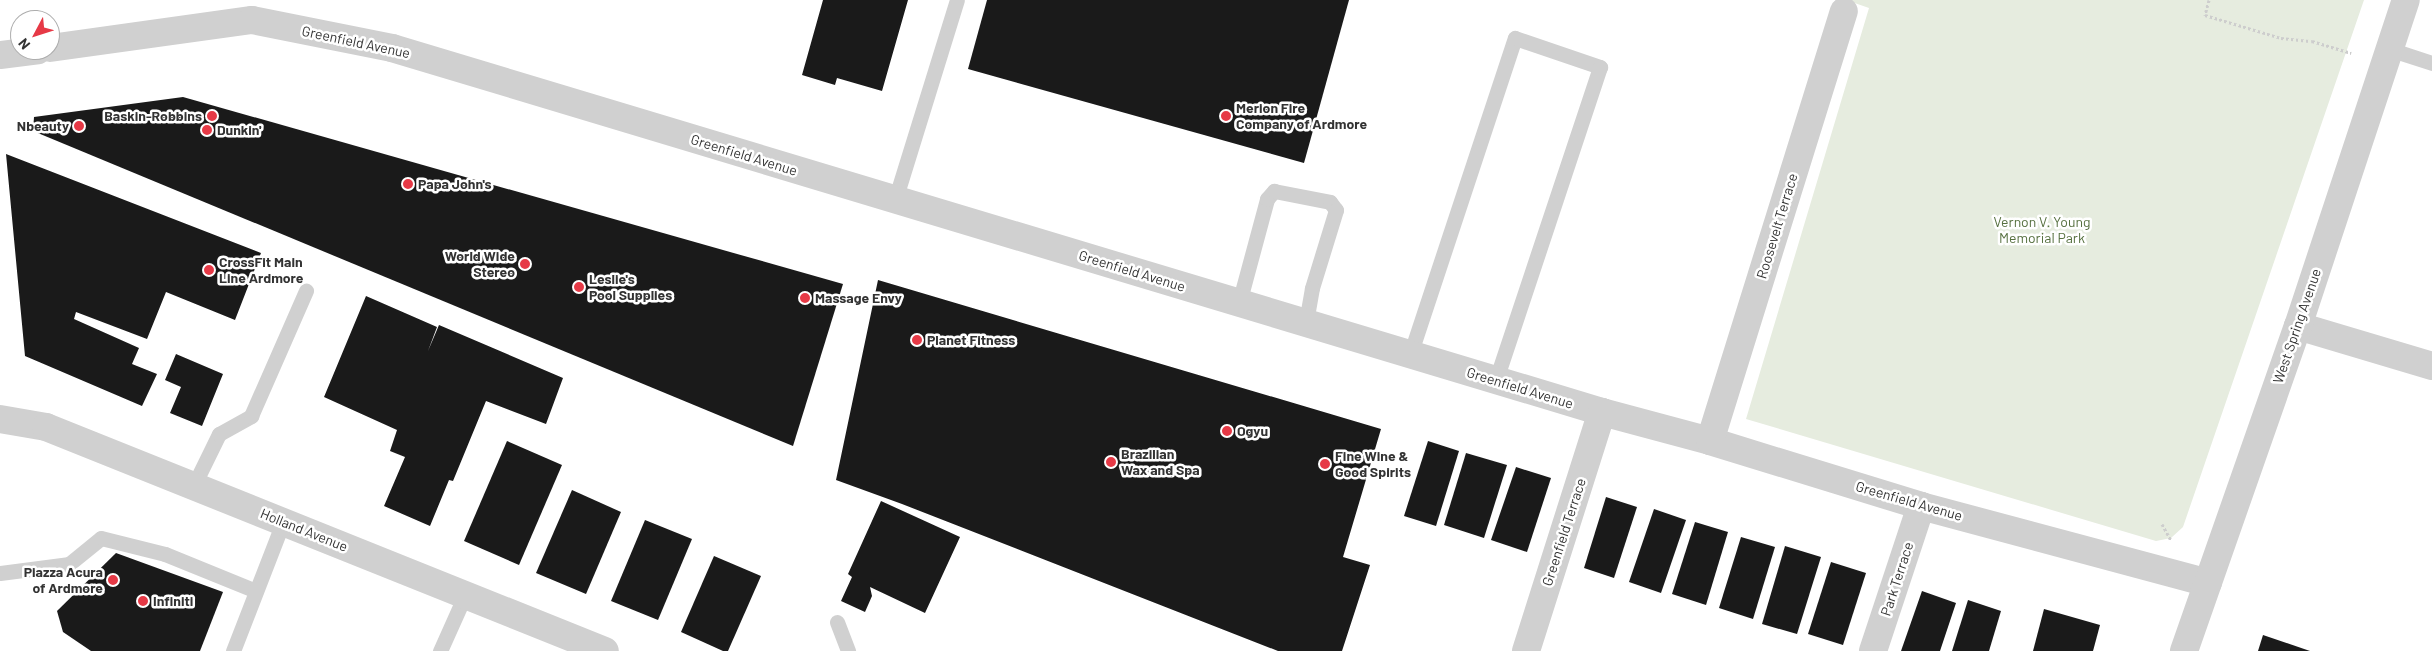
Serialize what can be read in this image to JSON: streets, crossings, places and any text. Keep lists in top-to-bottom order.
{
  "streets": {
    "street": [
      "Greenfield Avenue",
      "Roosevelt Terrace",
      "West Spring Avenue",
      "Holland Avenue",
      "Greenfield Terrace",
      "Park Terrace"
    ]
  },
  "crossings": [
    ["Greenfield Avenue", "Roosevelt Terrace"],
    ["Greenfield Avenue", "West Spring Avenue"],
    ["Greenfield Avenue", "Greenfield Terrace"],
    ["Greenfield Avenue", "Park Terrace"]
  ],
  "parks": ["Vernon V. Young Memorial Park"],
  "places": [
    "Baskin-Robbins",
    "Merion Fire Company of Ardmore",
    "Nbeauty",
    "Dunkin'",
    "Papa John's",
    "World Wide Stereo",
    "CrossFit Main Line Ardmore",
    "Leslie's Pool Supplies",
    "Massage Envy",
    "Planet Fitness",
    "Ogyu",
    "Brazilian Wax and Spa",
    "Fine Wine & Good Spirits",
    "Piazza Acura of Ardmore",
    "Infiniti"
  ],
  "north": "bottom left"
}
